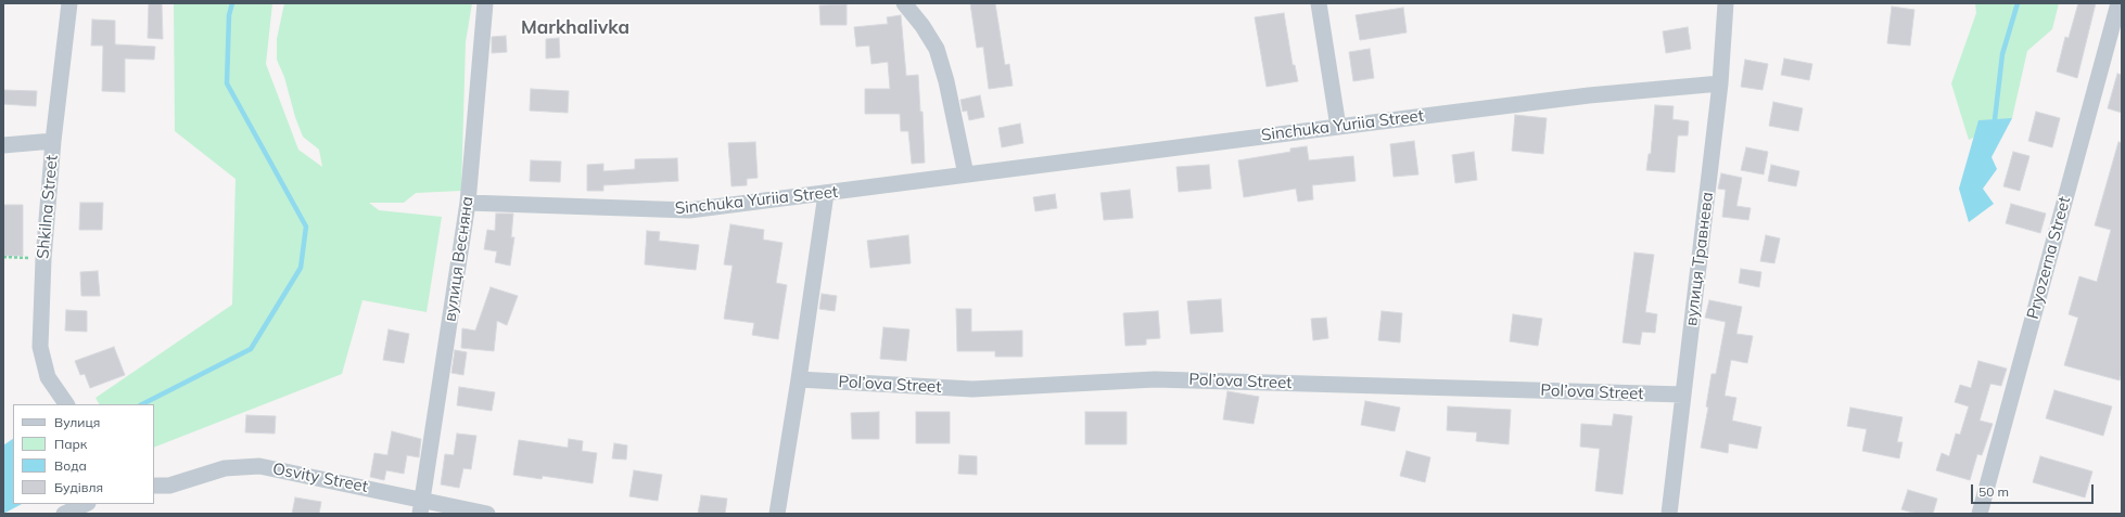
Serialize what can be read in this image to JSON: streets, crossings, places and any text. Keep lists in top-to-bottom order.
{
  "streets": {
    "street": [
      "Sinchuka Yuriia Street",
      "Shkilna Street",
      "Pryozerna Street",
      "вулиця Весняна",
      "вулиця Травнева",
      "Pol’ova Street",
      "Osvity Street"
    ]
  },
  "crossings": [
    ["Sinchuka Yuriia Street", "вулиця Весняна"],
    ["Sinchuka Yuriia Street", "вулиця Травнева"],
    ["вулиця Весняна", "Osvity Street"],
    ["вулиця Травнева", "Pol’ova Street"]
  ],
  "districts": ["Markhalivka"],
  "legend": [
    "Вулиця",
    "Парк",
    "Вода",
    "Будівля"
  ],
  "scale_bar": "50 m"
}
